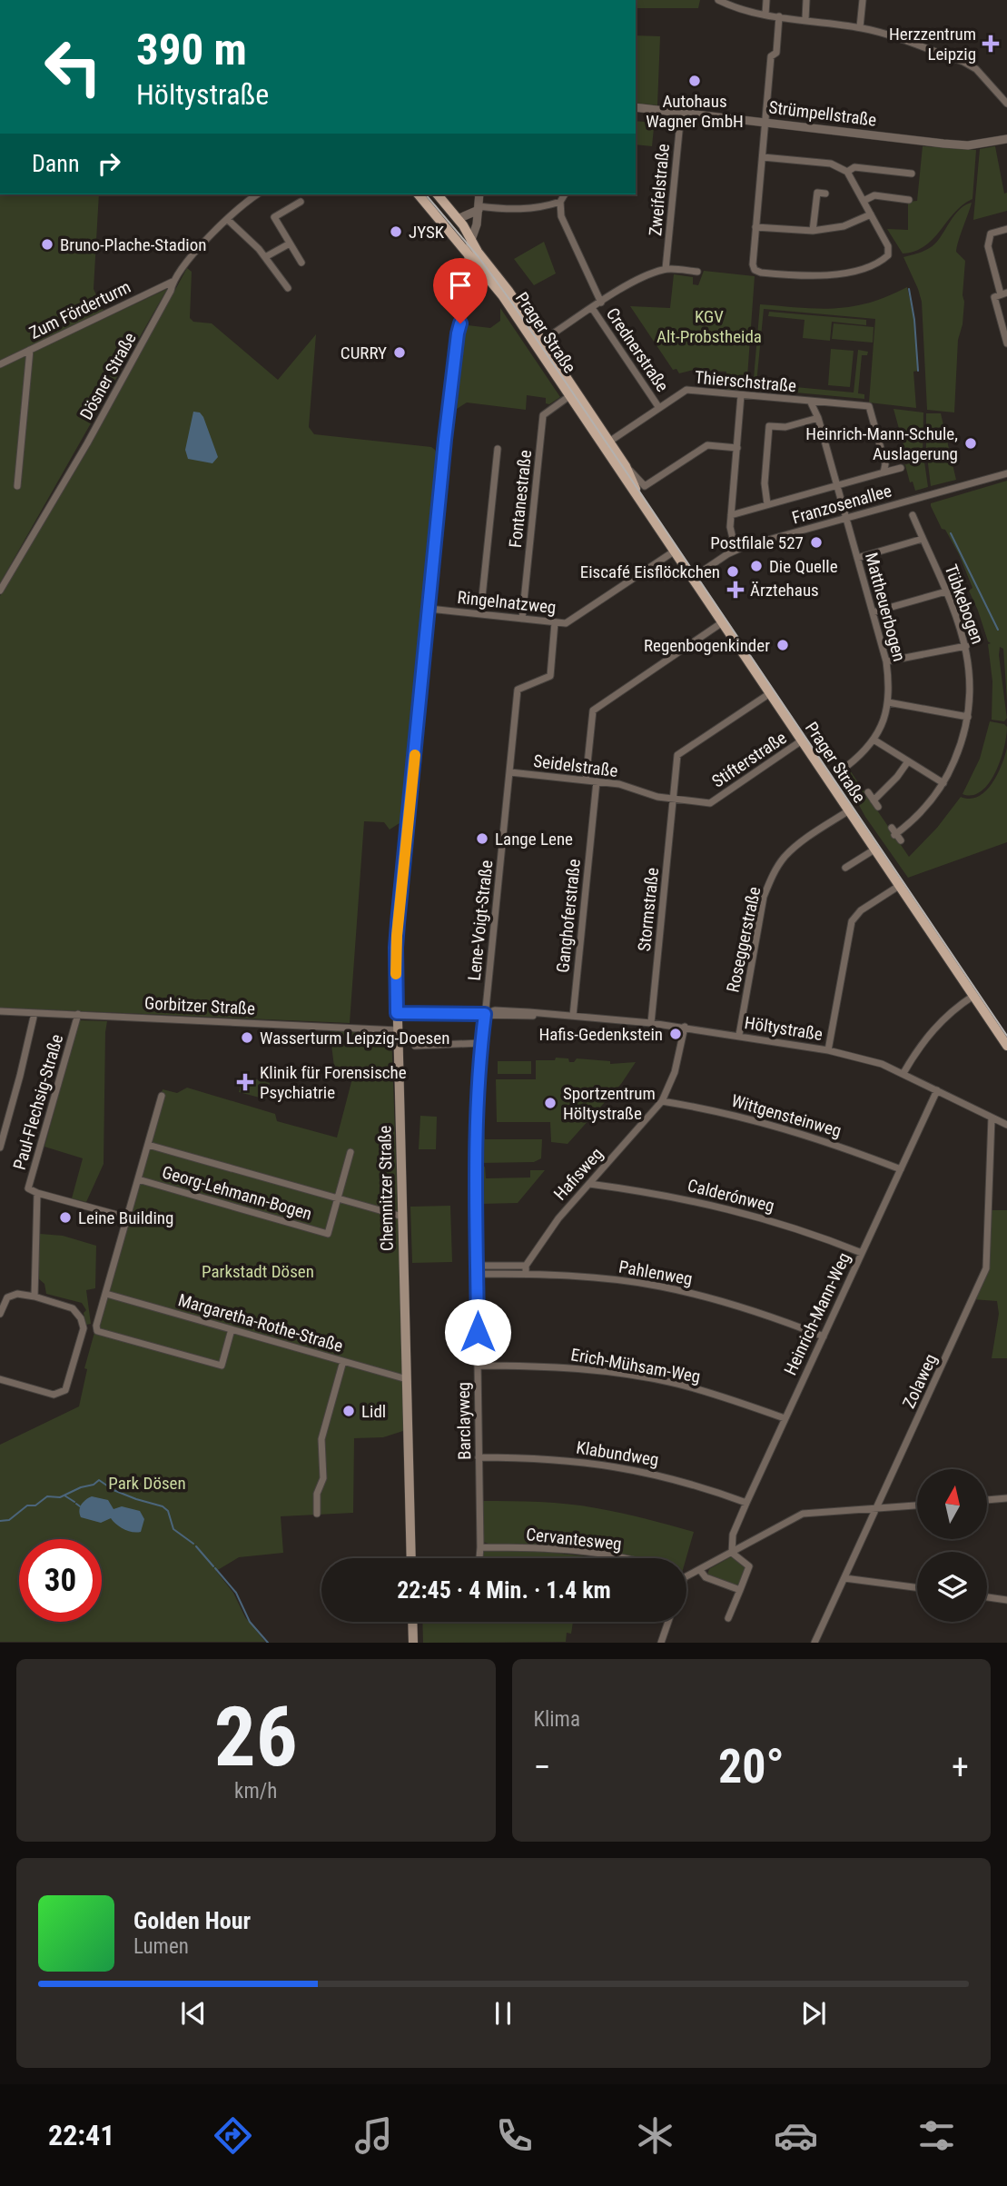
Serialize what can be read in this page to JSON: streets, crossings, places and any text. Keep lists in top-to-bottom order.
{
  "streets": {
    "main road": ["Prager Straße", "Chemnitzer Straße"],
    "street": [
      "Strümpellstraße",
      "Zweifelstraße",
      "Zum Förderturm",
      "Crednerstraße",
      "Dösner Straße",
      "Thierschstraße",
      "Fontanestraße",
      "Franzosenallee",
      "Ringelnatzweg",
      "Tübkebogen",
      "Mattheuerbogen",
      "Stifterstraße",
      "Seidelstraße",
      "Stormstraße",
      "Ganghoferstraße",
      "Lene-Voigt-Straße",
      "Roseggerstraße",
      "Gorbitzer Straße",
      "Höltystraße",
      "Paul-Flechsig-Straße",
      "Wittgensteinweg",
      "Hafisweg",
      "Georg-Lehmann-Bogen",
      "Calderónweg",
      "Pahlenweg",
      "Heinrich-Mann-Weg",
      "Margaretha-Rothe-Straße",
      "Erich-Mühsam-Weg",
      "Zolaweg",
      "Barclayweg",
      "Klabundweg",
      "Cervantesweg"
    ]
  },
  "crossings": [
    ["Strümpellstraße", "Zweifelstraße"],
    ["Zum Förderturm", "Dösner Straße"],
    ["Prager Straße", "Thierschstraße"],
    ["Prager Straße", "Fontanestraße"],
    ["Prager Straße", "Franzosenallee"],
    ["Prager Straße", "Ringelnatzweg"],
    ["Prager Straße", "Stifterstraße"],
    ["Prager Straße", "Stormstraße"],
    ["Prager Straße", "Roseggerstraße"],
    ["Prager Straße", "Chemnitzer Straße"],
    ["Crednerstraße", "Thierschstraße"],
    ["Thierschstraße", "Franzosenallee"],
    ["Thierschstraße", "Mattheuerbogen"],
    ["Fontanestraße", "Ringelnatzweg"],
    ["Franzosenallee", "Mattheuerbogen"],
    ["Ringelnatzweg", "Lene-Voigt-Straße"],
    ["Ringelnatzweg", "Chemnitzer Straße"],
    ["Stifterstraße", "Seidelstraße"],
    ["Stifterstraße", "Stormstraße"],
    ["Seidelstraße", "Stormstraße"],
    ["Seidelstraße", "Ganghoferstraße"],
    ["Seidelstraße", "Lene-Voigt-Straße"],
    ["Stormstraße", "Höltystraße"],
    ["Ganghoferstraße", "Höltystraße"],
    ["Lene-Voigt-Straße", "Höltystraße"],
    ["Lene-Voigt-Straße", "Barclayweg"],
    ["Roseggerstraße", "Höltystraße"],
    ["Gorbitzer Straße", "Paul-Flechsig-Straße"],
    ["Gorbitzer Straße", "Chemnitzer Straße"],
    ["Höltystraße", "Hafisweg"],
    ["Höltystraße", "Chemnitzer Straße"],
    ["Höltystraße", "Heinrich-Mann-Weg"],
    ["Höltystraße", "Zolaweg"],
    ["Höltystraße", "Barclayweg"],
    ["Wittgensteinweg", "Hafisweg"],
    ["Wittgensteinweg", "Heinrich-Mann-Weg"],
    ["Hafisweg", "Calderónweg"],
    ["Chemnitzer Straße", "Margaretha-Rothe-Straße"],
    ["Calderónweg", "Heinrich-Mann-Weg"],
    ["Pahlenweg", "Heinrich-Mann-Weg"],
    ["Pahlenweg", "Barclayweg"],
    ["Heinrich-Mann-Weg", "Erich-Mühsam-Weg"],
    ["Heinrich-Mann-Weg", "Klabundweg"],
    ["Erich-Mühsam-Weg", "Barclayweg"],
    ["Barclayweg", "Klabundweg"],
    ["Barclayweg", "Cervantesweg"]
  ],
  "parks": ["KGV Alt-Probstheida", "Parkstadt Dösen", "Park Dösen"],
  "places": {
    "health": ["Herzzentrum Leipzig", "Ärztehaus", "Klinik für Forensische Psychiatrie"],
    "other": [
      "Autohaus Wagner GmbH",
      "JYSK",
      "Bruno-Plache-Stadion",
      "CURRY",
      "Heinrich-Mann-Schule, Auslagerung",
      "Postfilale 527",
      "Die Quelle",
      "Eiscafé Eisflöckchen",
      "Regenbogenkinder",
      "Lange Lene",
      "Hafis-Gedenkstein",
      "Wasserturm Leipzig-Doesen",
      "Sportzentrum Höltystraße",
      "Leine Building",
      "Lidl"
    ]
  },
  "north": "top",
  "page": {
    "turn": ["390 m", "Höltystraße"],
    "then": "Dann",
    "limit": "30",
    "trip": "22:45 · 4 Min. · 1.4 km",
    "tile": [
      ["26", "km/h"],
      "Klima"
    ],
    "heat": ["−", "20°", "+"],
    "song": ["Golden Hour", "Lumen"],
    "tabs": "22:41"
  }
}
